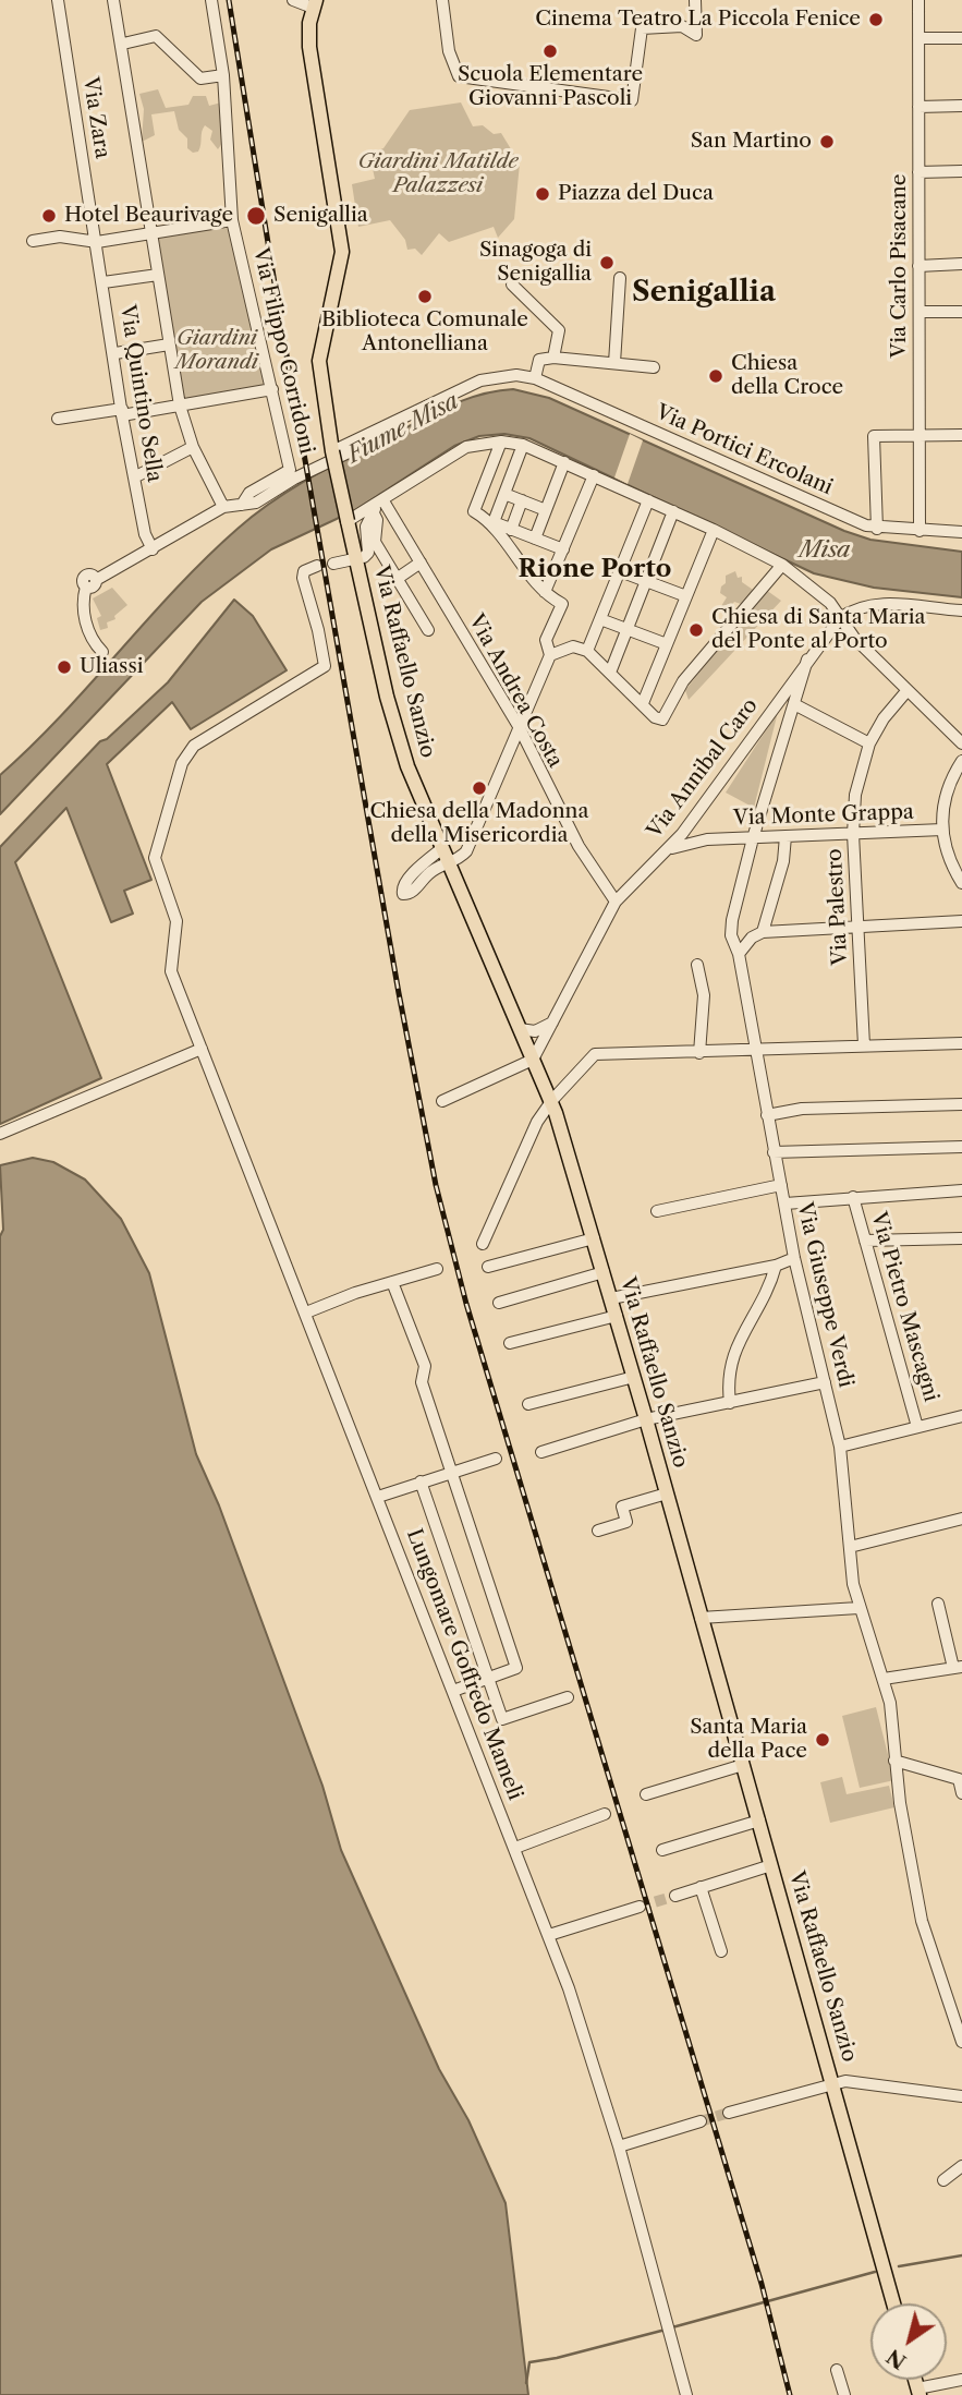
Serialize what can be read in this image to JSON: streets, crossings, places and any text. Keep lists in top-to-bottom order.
{
  "streets": {
    "main road": ["Via Raffaello Sanzio"],
    "street": [
      "Via Zara",
      "Via Carlo Pisacane",
      "Via Filippo Corridoni",
      "Via Quintino Sella",
      "Via Portici Ercolani",
      "Via Andrea Costa",
      "Via Annibal Caro",
      "Via Monte Grappa",
      "Via Palestro",
      "Via Giuseppe Verdi",
      "Via Pietro Mascagni",
      "Lungomare Goffredo Mameli"
    ]
  },
  "crossings": [
    ["Via Zara", "Via Quintino Sella"],
    ["Via Carlo Pisacane", "Via Portici Ercolani"],
    ["Via Raffaello Sanzio", "Via Annibal Caro"],
    ["Via Andrea Costa", "Via Annibal Caro"],
    ["Via Annibal Caro", "Via Monte Grappa"],
    ["Via Annibal Caro", "Via Giuseppe Verdi"],
    ["Via Monte Grappa", "Via Palestro"],
    ["Via Monte Grappa", "Via Giuseppe Verdi"]
  ],
  "districts": ["Senigallia", "Rione Porto"],
  "water": ["Fiume Misa", "Misa"],
  "parks": ["Giardini Matilde Palazzesi", "Giardini Morandi"],
  "places": [
    "Cinema Teatro La Piccola Fenice",
    "Scuola Elementare Giovanni Pascoli",
    "San Martino",
    "Piazza del Duca",
    "Hotel Beaurivage",
    "Senigallia",
    "Sinagoga di Senigallia",
    "Biblioteca Comunale Antonelliana",
    "Chiesa della Croce",
    "Chiesa di Santa Maria del Ponte al Porto",
    "Uliassi",
    "Chiesa della Madonna della Misericordia",
    "Santa Maria della Pace"
  ],
  "north": "bottom left"
}
